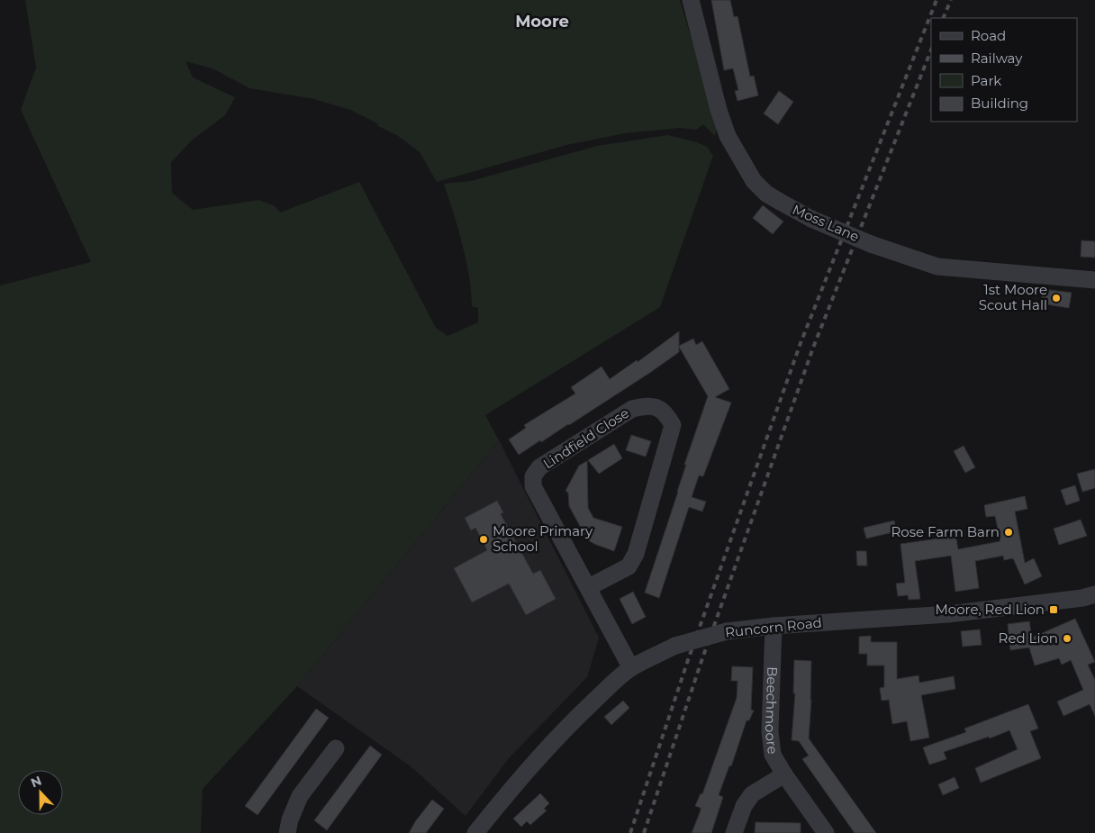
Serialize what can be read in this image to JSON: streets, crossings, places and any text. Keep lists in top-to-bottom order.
{
  "streets": {
    "street": [
      "Moss Lane",
      "Lindfield Close",
      "Runcorn Road",
      "Beechmoore"
    ]
  },
  "crossings": [
    ["Lindfield Close", "Runcorn Road"],
    ["Runcorn Road", "Beechmoore"]
  ],
  "districts": ["Moore"],
  "places": {
    "other": [
      "1st Moore Scout Hall",
      "Rose Farm Barn",
      "Moore Primary School",
      "Red Lion"
    ],
    "transit": ["Moore, Red Lion"]
  },
  "legend": [
    "Road",
    "Railway",
    "Park",
    "Building"
  ],
  "north": "top"
}
